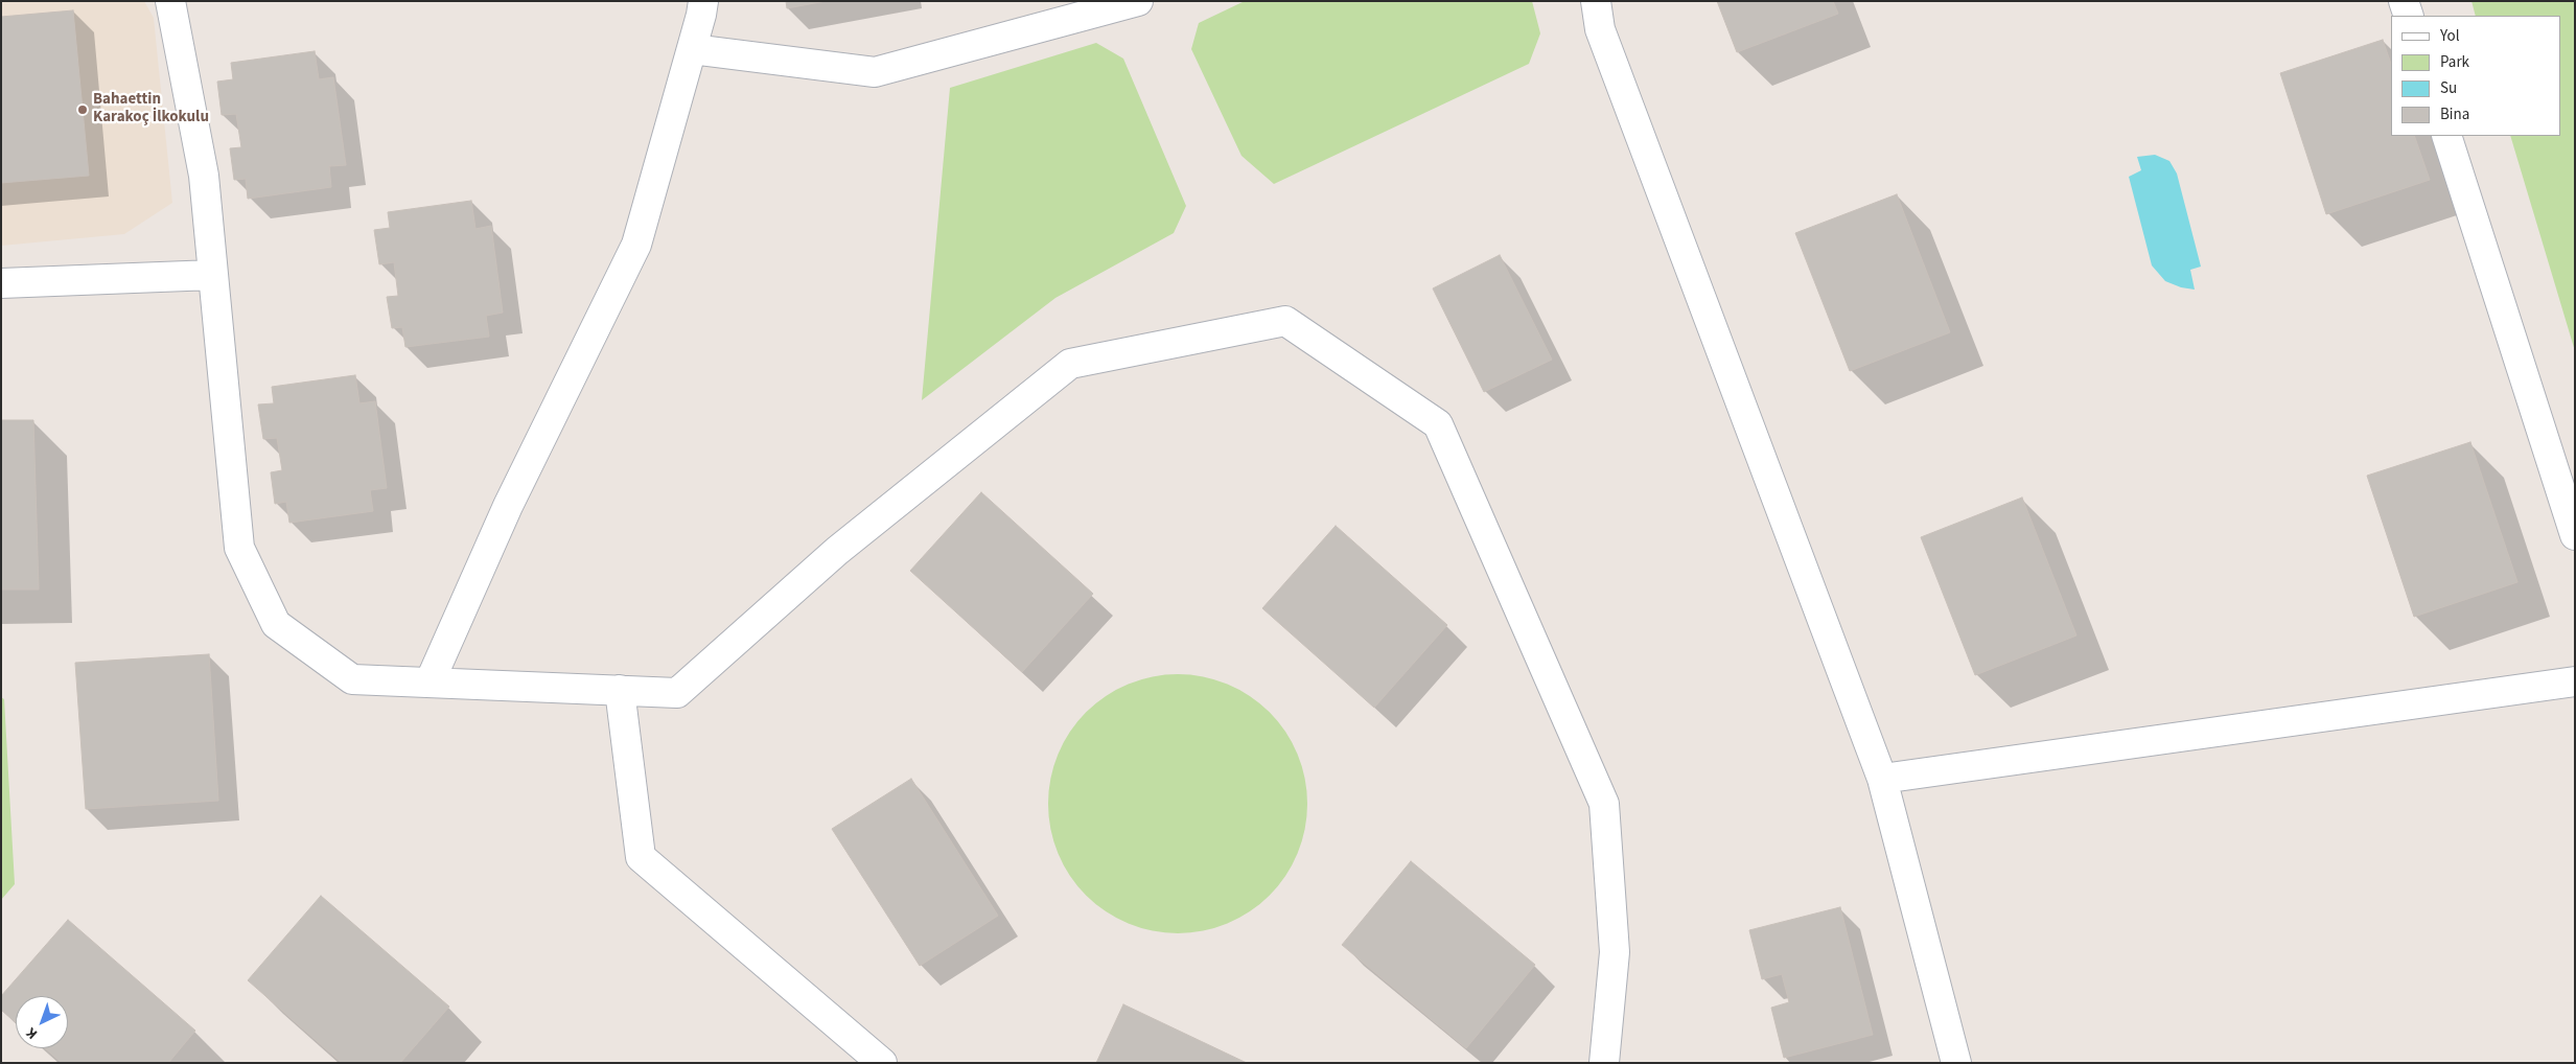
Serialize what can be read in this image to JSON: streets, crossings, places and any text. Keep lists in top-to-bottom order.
{
  "places": ["Bahaettin Karakoç İlkokulu"],
  "legend": [
    "Yol",
    "Park",
    "Su",
    "Bina"
  ],
  "north": "bottom left"
}
